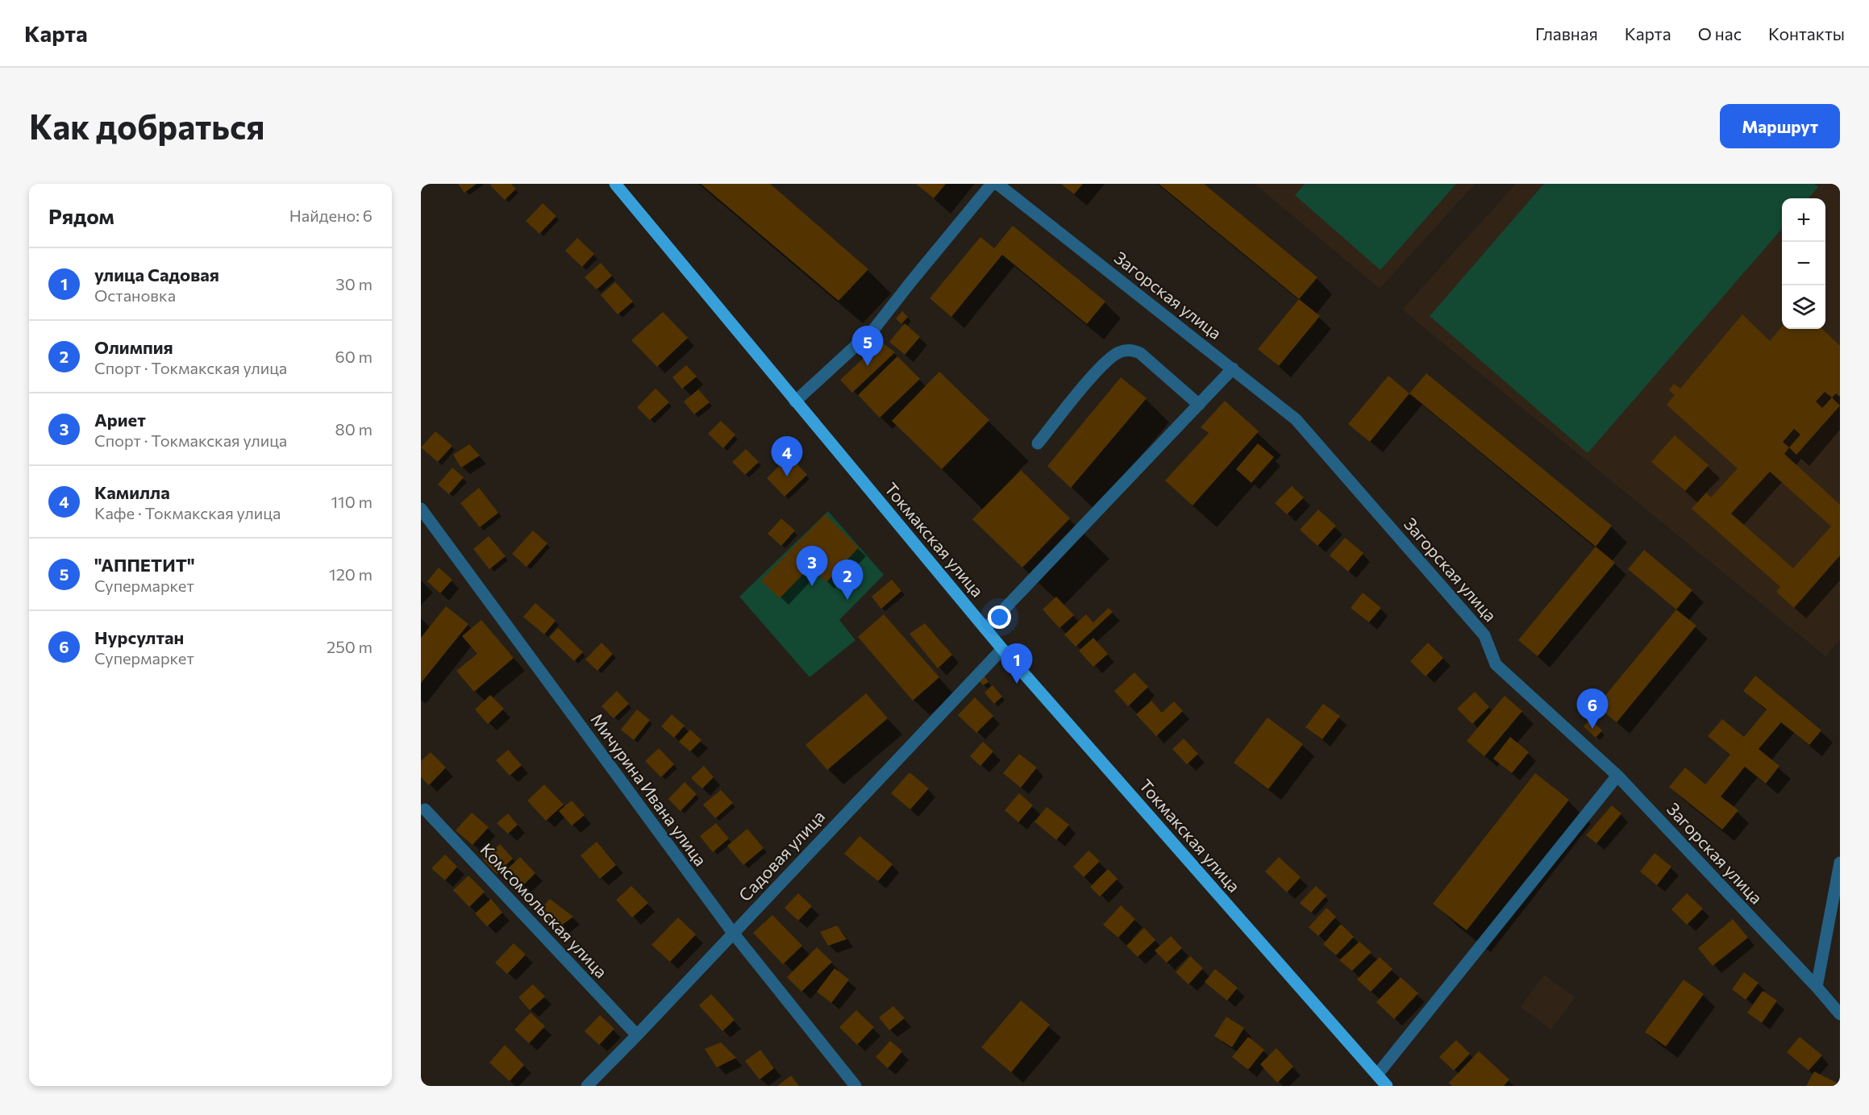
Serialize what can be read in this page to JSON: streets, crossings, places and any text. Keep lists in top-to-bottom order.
{
  "streets": {
    "main road": ["Токмакская улица"],
    "street": [
      "Загорская улица",
      "Мичурина Ивана улица",
      "Садовая улица",
      "Комсомольская улица"
    ]
  },
  "crossings": [
    ["Токмакская улица", "Садовая улица"],
    ["Мичурина Ивана улица", "Садовая улица"],
    ["Садовая улица", "Комсомольская улица"]
  ],
  "page": {
    "header": "Карта",
    "nav": [
      "Главная",
      "Карта",
      "О нас",
      "Контакты"
    ],
    "buttons": "Маршрут",
    "title": "Как добраться",
    "heading": ["Рядом", "Найдено: 6"],
    "map_buttons": ["+", "−"],
    "list": [
      {
        "mark": "1",
        "name": "улица Садовая",
        "note": "Остановка",
        "value": "30 m"
      },
      {
        "mark": "2",
        "name": "Олимпия",
        "note": "Спорт · Токмакская улица",
        "value": "60 m"
      },
      {
        "mark": "3",
        "name": "Ариет",
        "note": "Спорт · Токмакская улица",
        "value": "80 m"
      },
      {
        "mark": "4",
        "name": "Камилла",
        "note": "Кафе · Токмакская улица",
        "value": "110 m"
      },
      {
        "mark": "5",
        "name": "\"АППЕТИТ\"",
        "note": "Супермаркет",
        "value": "120 m"
      },
      {
        "mark": "6",
        "name": "Нурсултан",
        "note": "Супермаркет",
        "value": "250 m"
      }
    ],
    "pins": [
      "5",
      "4",
      "3",
      "2",
      "1",
      "6"
    ]
  }
}
